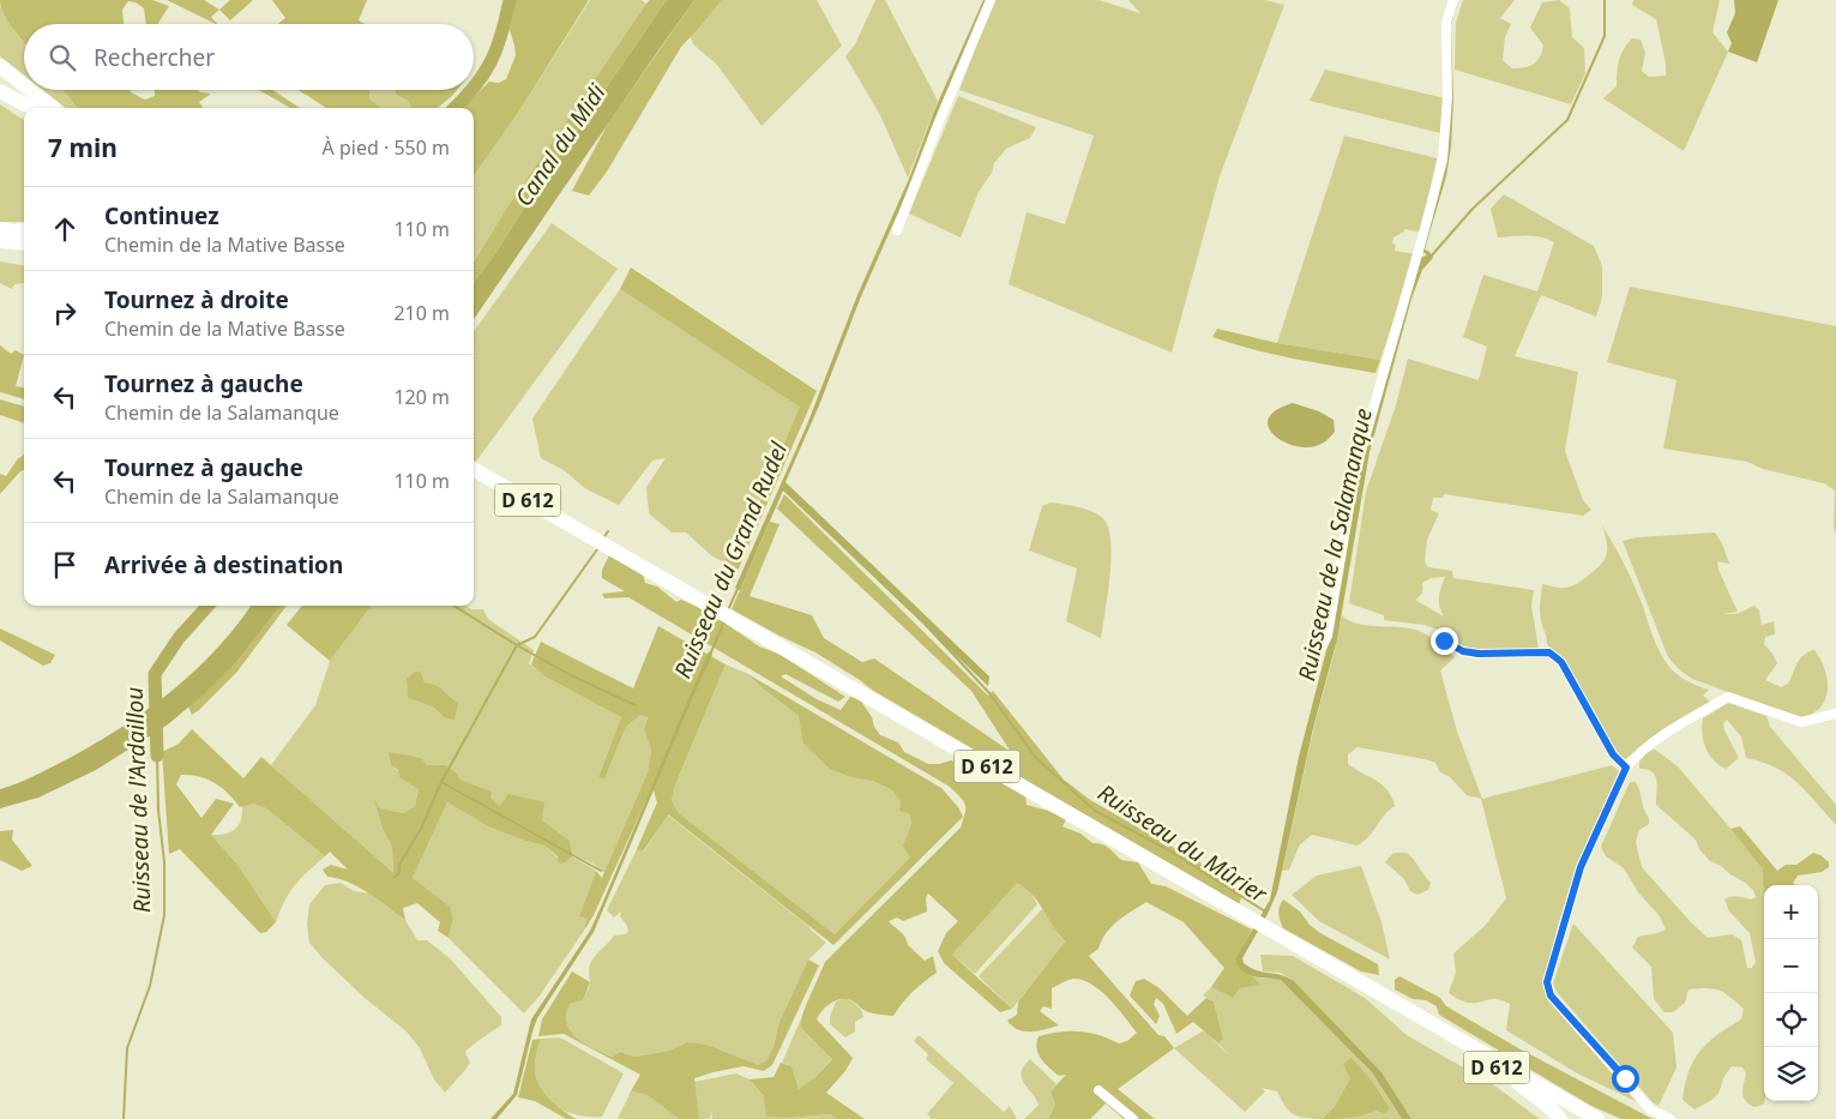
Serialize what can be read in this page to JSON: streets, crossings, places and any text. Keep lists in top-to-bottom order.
{
  "streets": {
    "highway": ["D 612"]
  },
  "water": [
    "Canal du Midi",
    "Ruisseau de la Salamanque",
    "Ruisseau du Grand Rudel",
    "Ruisseau de l'Ardaillou",
    "Ruisseau du Mûrier"
  ],
  "page": {
    "search": "Rechercher",
    "heading": ["7 min", "À pied · 550 m"],
    "list": [
      ["Continuez", "Chemin de la Mative Basse", "110 m"],
      ["Tournez à droite", "Chemin de la Mative Basse", "210 m"],
      ["Tournez à gauche", "Chemin de la Salamanque", "120 m"],
      ["Tournez à gauche", "Chemin de la Salamanque", "110 m"],
      "Arrivée à destination"
    ],
    "map_buttons": ["+", "−"]
  }
}
